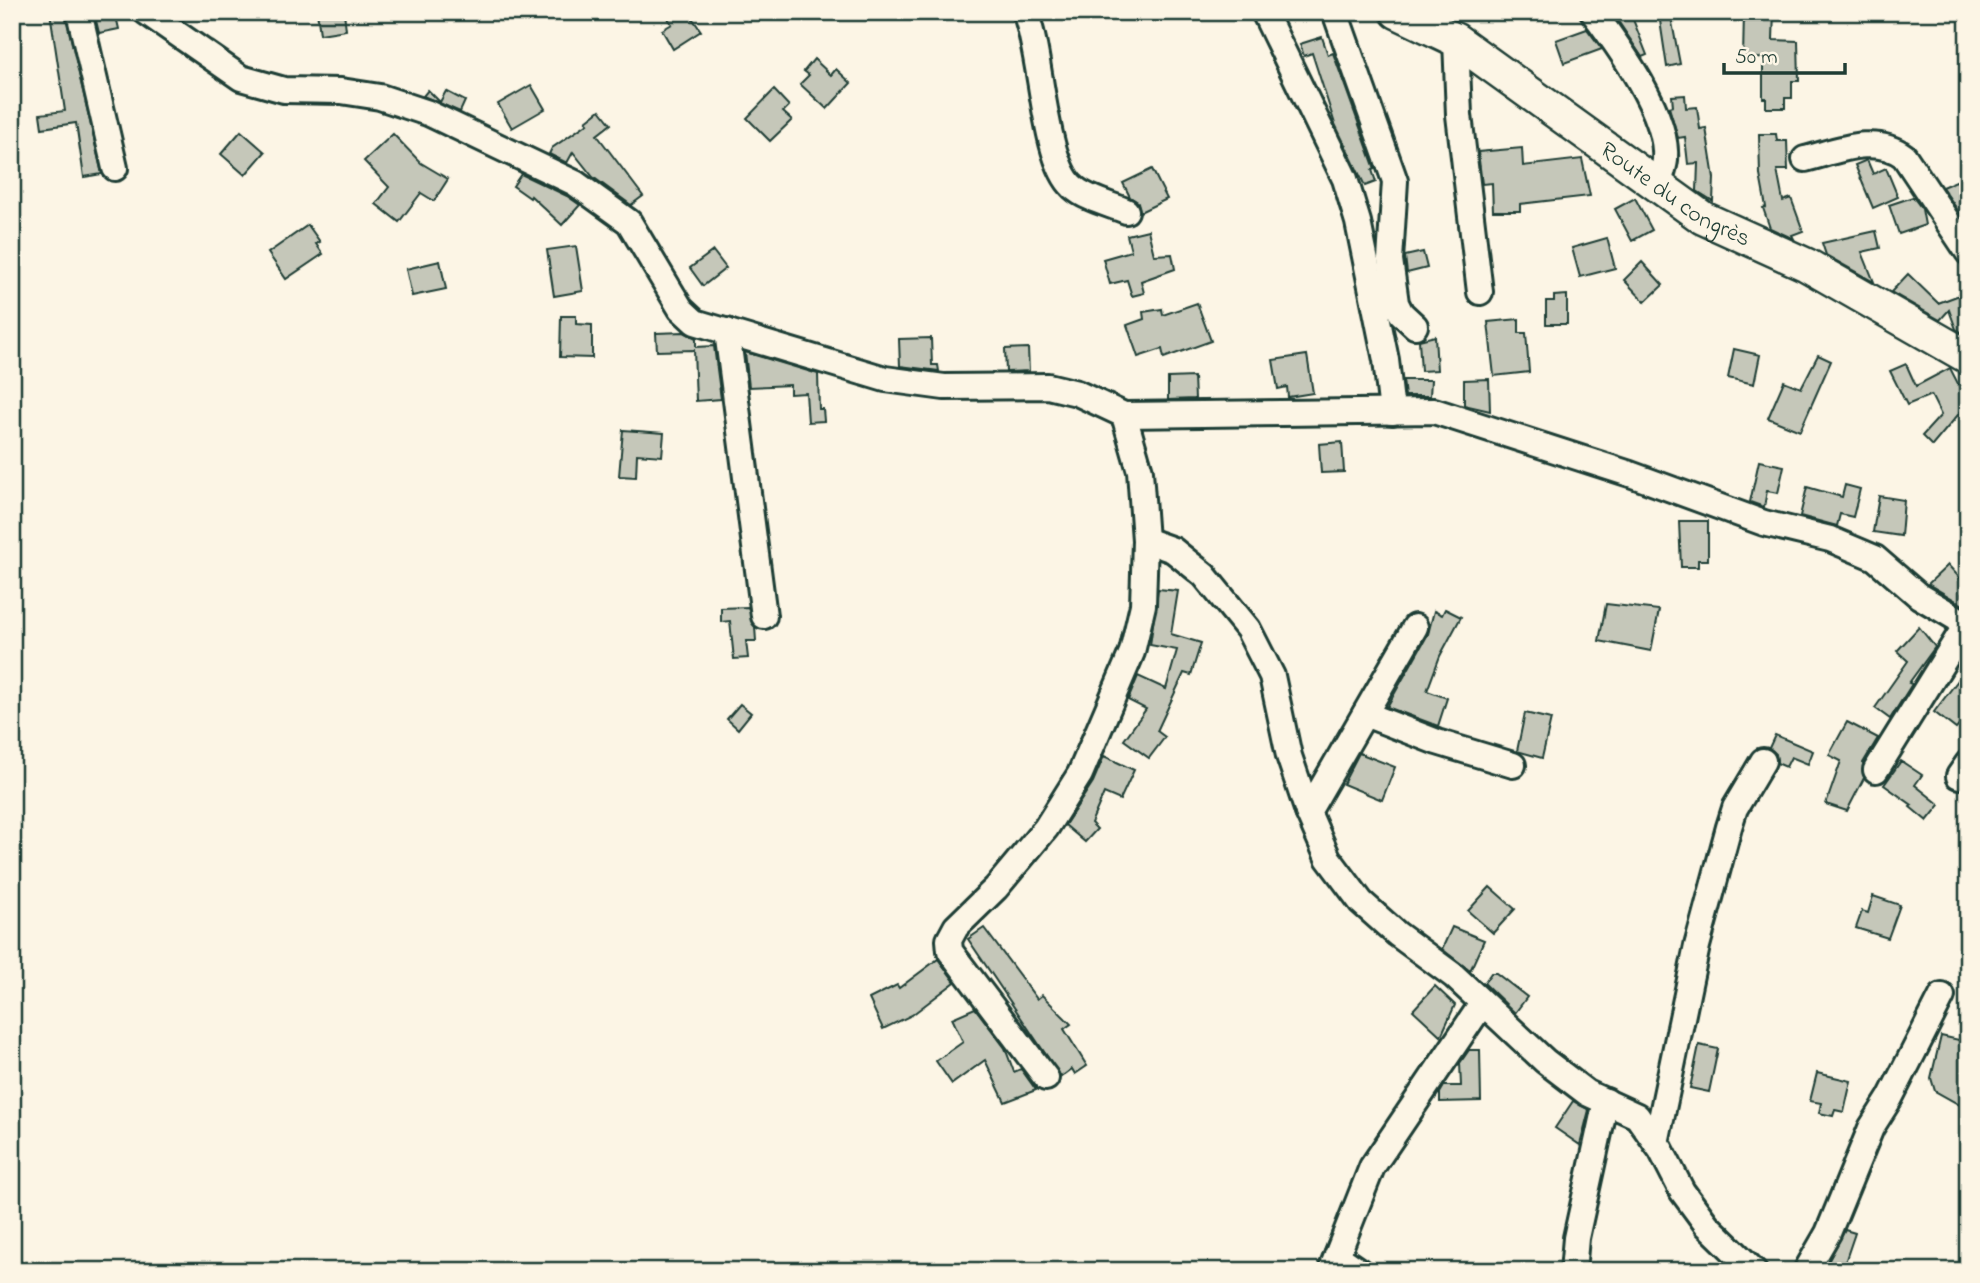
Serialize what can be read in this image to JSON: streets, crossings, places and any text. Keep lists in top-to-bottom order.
{
  "streets": {
    "main road": ["Route du congrès"]
  },
  "scale_bar": "50 m"
}
